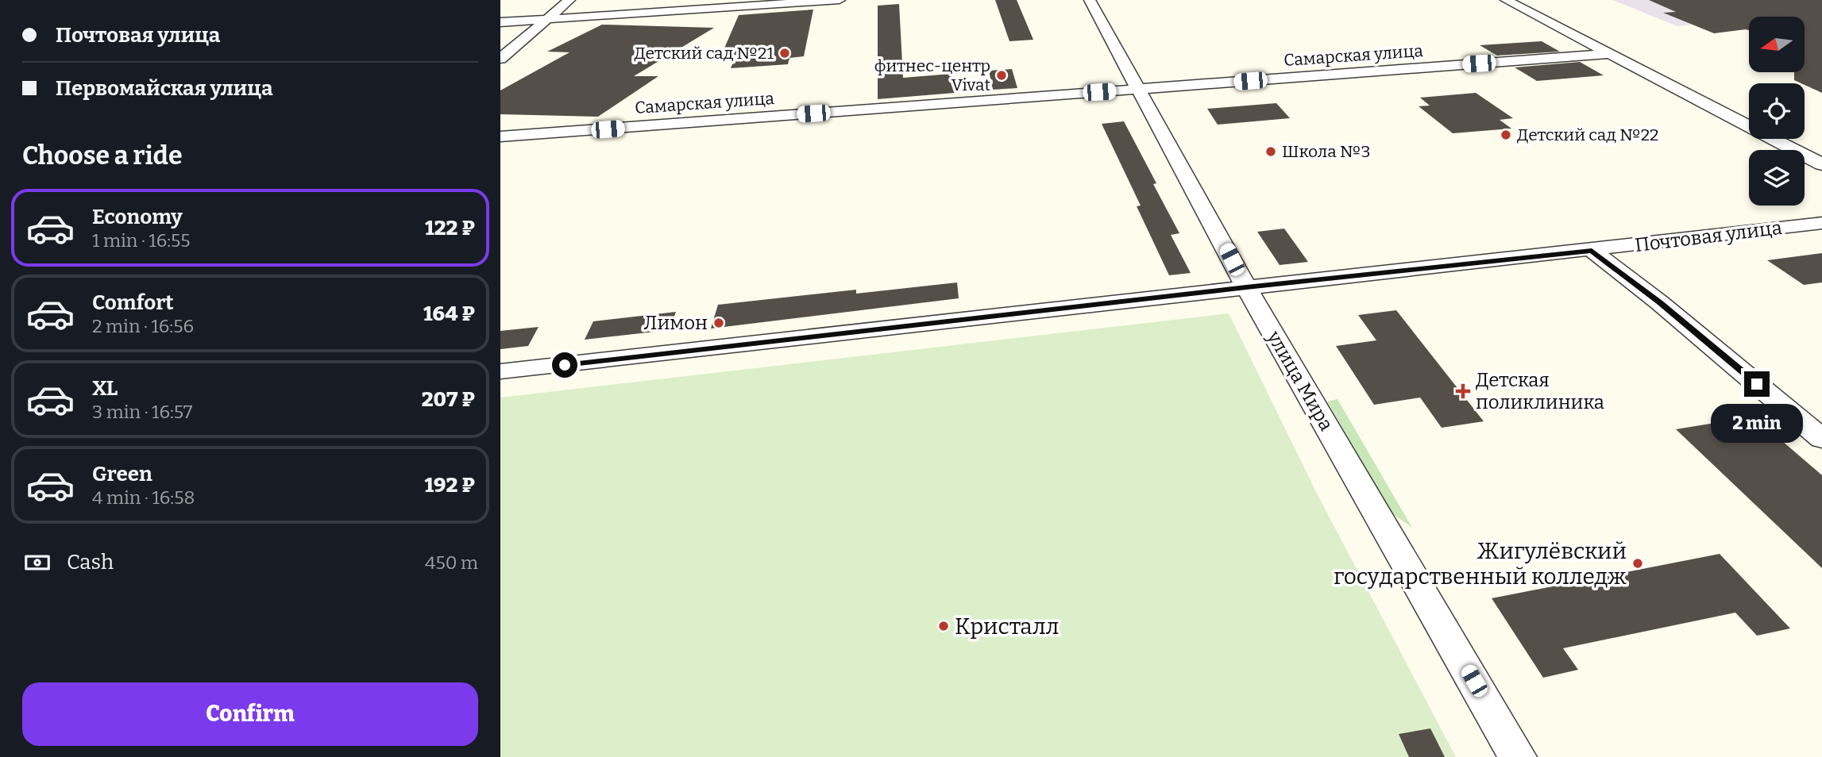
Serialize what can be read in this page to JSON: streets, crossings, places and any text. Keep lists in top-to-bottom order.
{
  "streets": {
    "street": ["Самарская улица", "Почтовая улица", "улица Мира"]
  },
  "crossings": [
    ["Самарская улица", "улица Мира"],
    ["Почтовая улица", "улица Мира"]
  ],
  "places": {
    "other": [
      "Детский сад №21",
      "фитнес-центр Vivat",
      "Детский сад №22",
      "Школа №3",
      "Лимон",
      "Жигулёвский государственный колледж",
      "Кристалл"
    ],
    "health": ["Детская поликлиника"]
  },
  "north": "left",
  "page": {
    "banner": ["Почтовая улица", "Первомайская улица"],
    "heading": "Choose a ride",
    "list": [
      {
        "name": "Economy",
        "note": "1 min · 16:55",
        "value": "122 ₽"
      },
      {
        "name": "Comfort",
        "note": "2 min · 16:56",
        "value": "164 ₽"
      },
      {
        "name": "XL",
        "note": "3 min · 16:57",
        "value": "207 ₽"
      },
      {
        "name": "Green",
        "note": "4 min · 16:58",
        "value": "192 ₽"
      }
    ],
    "bubble": "2 min",
    "pay": ["Cash", "450 m"],
    "buttons": "Confirm"
  }
}
